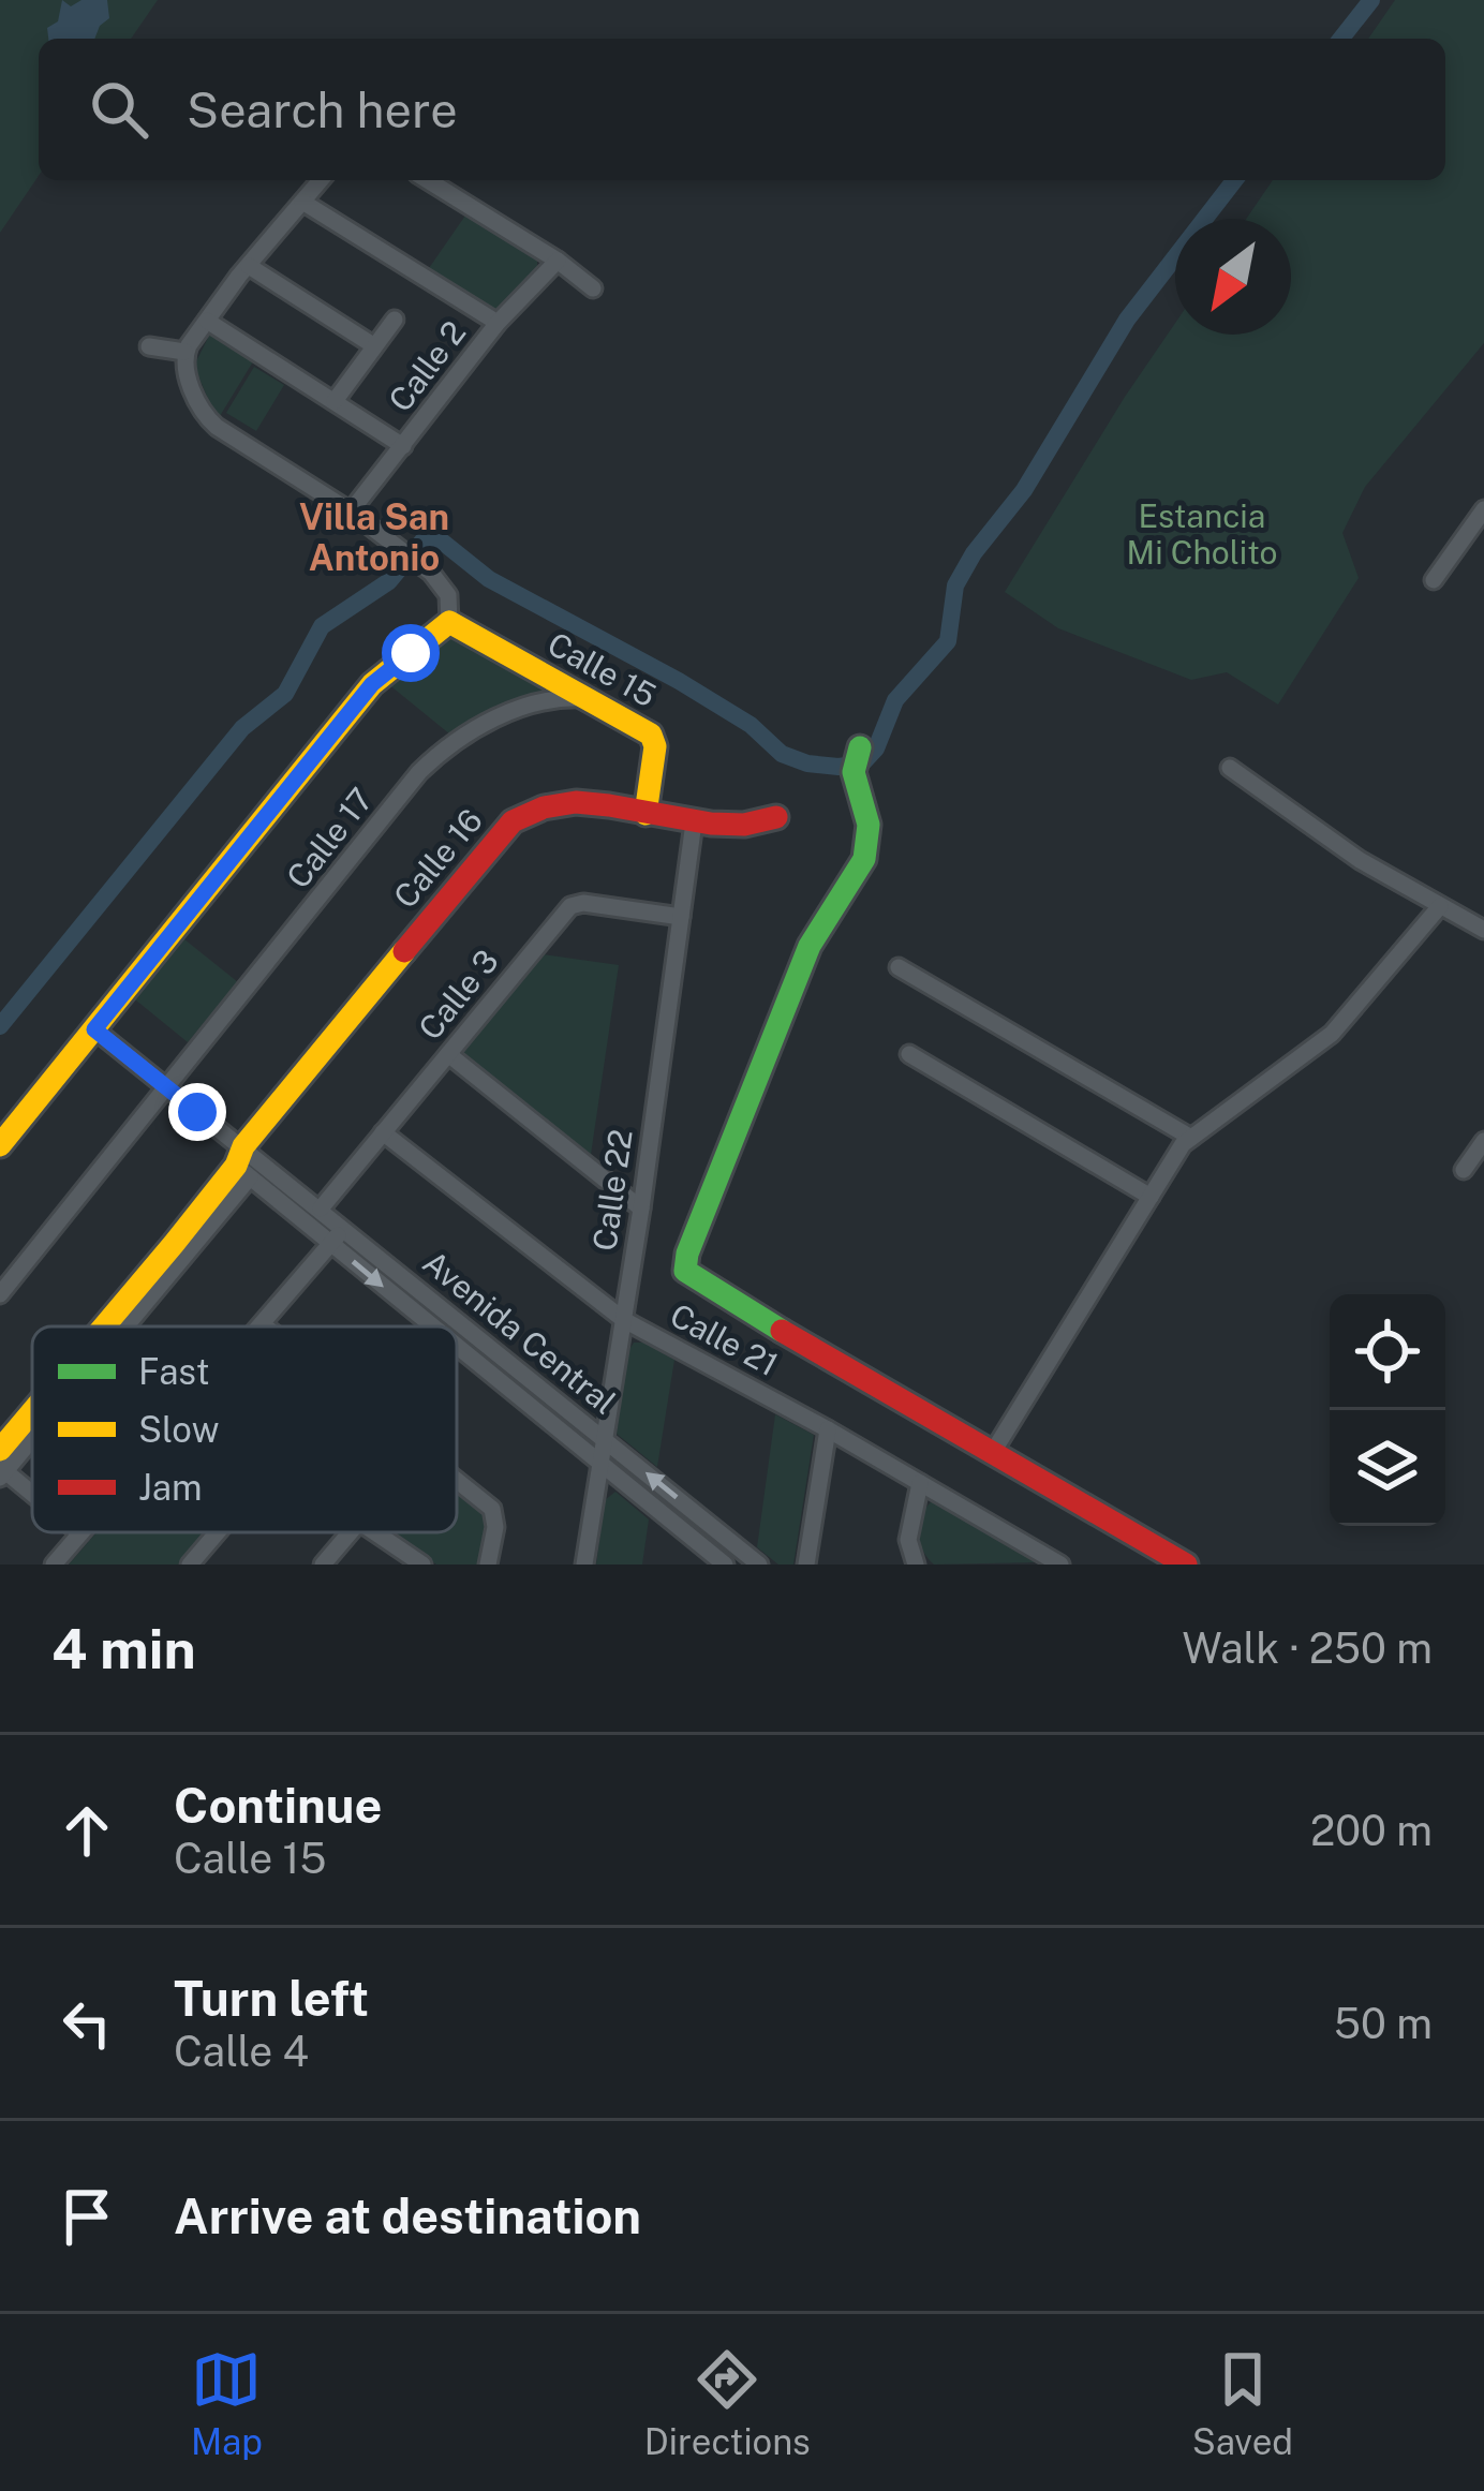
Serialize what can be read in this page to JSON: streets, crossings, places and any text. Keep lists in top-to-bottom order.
{
  "streets": {
    "street": [
      "Calle 2",
      "Calle 15",
      "Calle 17",
      "Calle 16",
      "Calle 3",
      "Calle 22",
      "Avenida Central",
      "Calle 21"
    ]
  },
  "crossings": [
    ["Calle 15", "Calle 17"],
    ["Calle 15", "Calle 16"],
    ["Calle 16", "Calle 22"],
    ["Calle 16", "Avenida Central"],
    ["Calle 3", "Calle 22"],
    ["Calle 3", "Avenida Central"],
    ["Calle 3", "Calle 21"],
    ["Calle 22", "Avenida Central"],
    ["Calle 22", "Calle 21"]
  ],
  "districts": ["Villa San Antonio"],
  "parks": ["Estancia Mi Cholito"],
  "legend": ["Fast", "Slow", "Jam"],
  "north": "bottom left",
  "page": {
    "search": "Search here",
    "heading": ["4 min", "Walk · 250 m"],
    "list": [
      ["Continue", "Calle 15", "200 m"],
      ["Turn left", "Calle 4", "50 m"],
      "Arrive at destination"
    ],
    "nav": ["Map", "Directions", "Saved"]
  }
}
